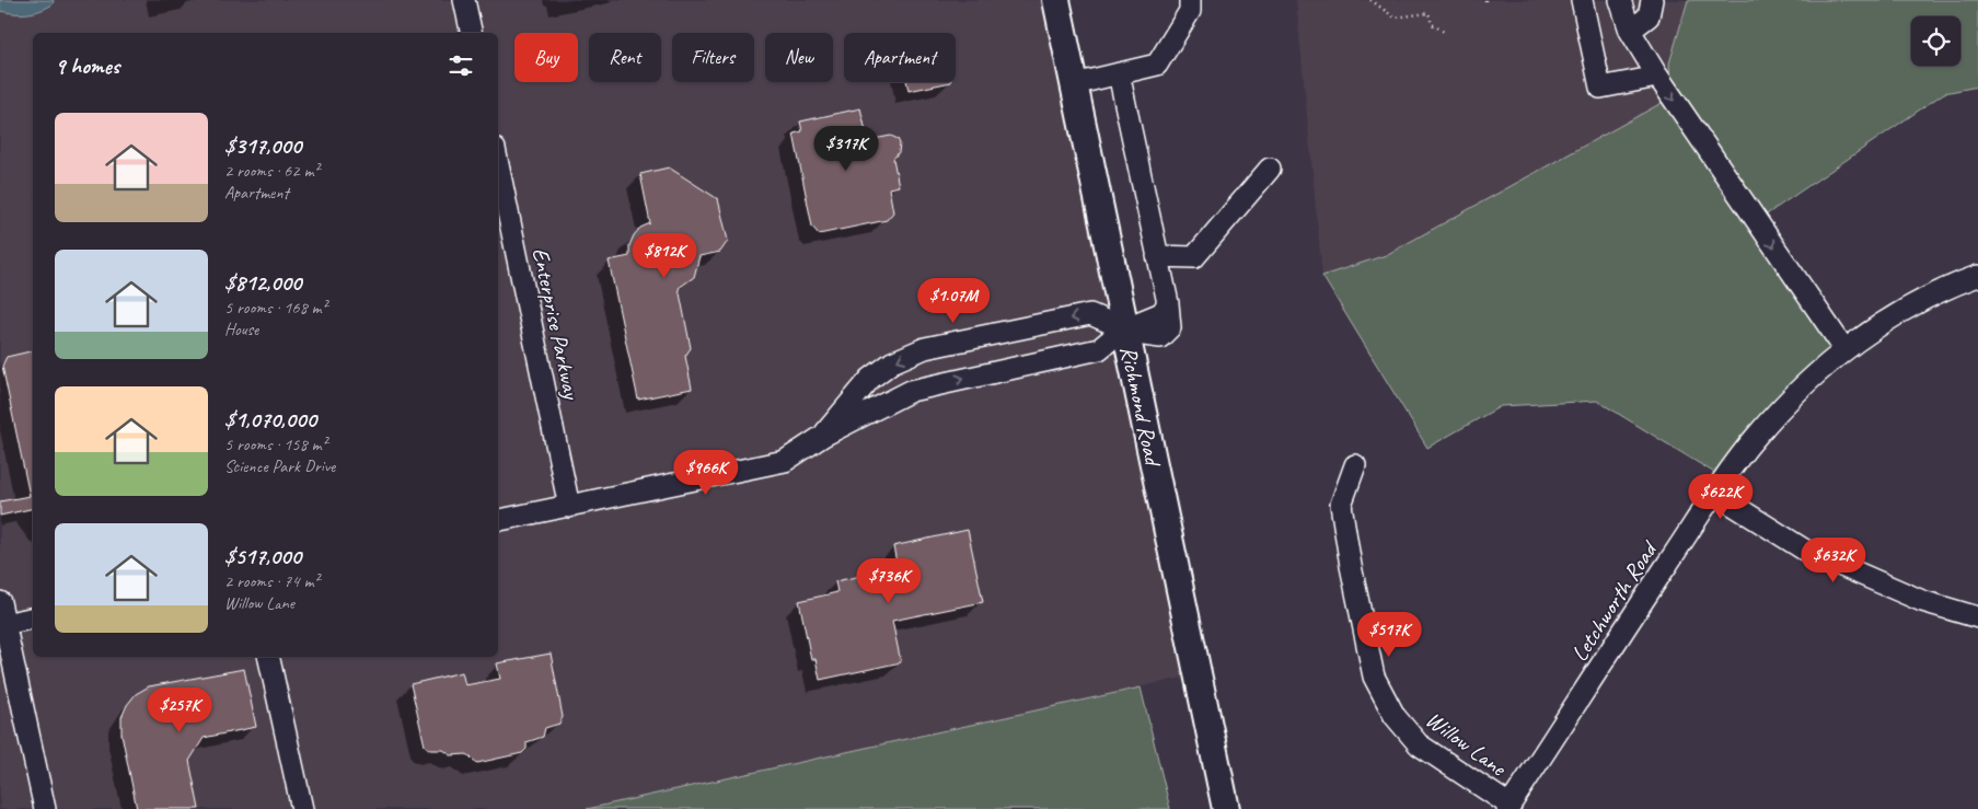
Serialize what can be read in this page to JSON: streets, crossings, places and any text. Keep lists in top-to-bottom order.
{
  "streets": {
    "main road": ["Richmond Road"],
    "street": ["Enterprise Parkway", "Letchworth Road", "Willow Lane"]
  },
  "crossings": [
    ["Letchworth Road", "Willow Lane"]
  ],
  "page": {
    "chip": [
      "Buy",
      "Rent",
      "Filters",
      "New",
      "Apartment"
    ],
    "heading": "9 homes",
    "list": [
      {
        "name": "$317,000",
        "note": "2 rooms · 62 m² · Apartment"
      },
      {
        "name": "$812,000",
        "note": "5 rooms · 168 m² · House"
      },
      {
        "name": "$1,070,000",
        "note": "5 rooms · 158 m² · Science Park Drive"
      },
      {
        "name": "$517,000",
        "note": "2 rooms · 74 m² · Willow Lane"
      }
    ],
    "price": [
      "$317K",
      "$812K",
      "$1.07M",
      "$966K",
      "$622K",
      "$632K",
      "$736K",
      "$517K",
      "$257K"
    ]
  }
}
